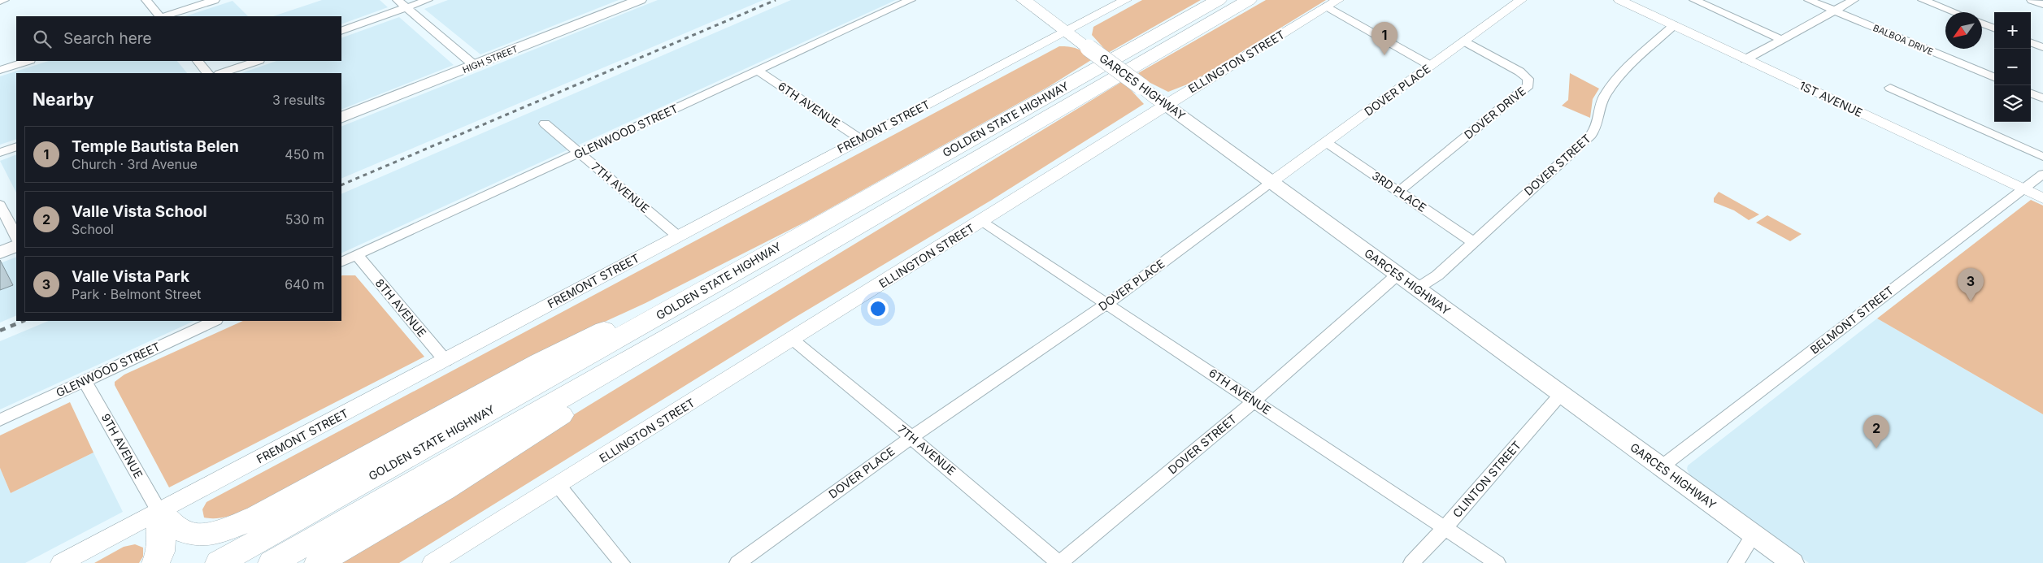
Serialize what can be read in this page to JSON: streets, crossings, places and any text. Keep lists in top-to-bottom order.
{
  "streets": {
    "highway": ["GOLDEN STATE HIGHWAY"],
    "main road": ["HIGH STREET", "GARCES HIGHWAY"],
    "street": [
      "BALBOA DRIVE",
      "ELLINGTON STREET",
      "DOVER PLACE",
      "1ST AVENUE",
      "6TH AVENUE",
      "DOVER DRIVE",
      "FREMONT STREET",
      "GLENWOOD STREET",
      "DOVER STREET",
      "7TH AVENUE",
      "3RD PLACE",
      "8TH AVENUE",
      "BELMONT STREET",
      "9TH AVENUE",
      "CLINTON STREET"
    ]
  },
  "crossings": [
    ["ELLINGTON STREET", "GARCES HIGHWAY"],
    ["ELLINGTON STREET", "6TH AVENUE"],
    ["ELLINGTON STREET", "7TH AVENUE"],
    ["GARCES HIGHWAY", "DOVER PLACE"],
    ["GARCES HIGHWAY", "FREMONT STREET"],
    ["GARCES HIGHWAY", "DOVER STREET"],
    ["GARCES HIGHWAY", "BELMONT STREET"],
    ["GARCES HIGHWAY", "CLINTON STREET"],
    ["DOVER PLACE", "6TH AVENUE"],
    ["DOVER PLACE", "DOVER DRIVE"],
    ["DOVER PLACE", "7TH AVENUE"],
    ["DOVER PLACE", "3RD PLACE"],
    ["1ST AVENUE", "DOVER STREET"],
    ["1ST AVENUE", "BELMONT STREET"],
    ["6TH AVENUE", "FREMONT STREET"],
    ["6TH AVENUE", "GLENWOOD STREET"],
    ["6TH AVENUE", "DOVER STREET"],
    ["6TH AVENUE", "CLINTON STREET"],
    ["DOVER DRIVE", "3RD PLACE"],
    ["FREMONT STREET", "7TH AVENUE"],
    ["FREMONT STREET", "8TH AVENUE"],
    ["FREMONT STREET", "9TH AVENUE"],
    ["GLENWOOD STREET", "7TH AVENUE"],
    ["GLENWOOD STREET", "8TH AVENUE"],
    ["GLENWOOD STREET", "9TH AVENUE"],
    ["DOVER STREET", "7TH AVENUE"],
    ["DOVER STREET", "3RD PLACE"]
  ],
  "north": "bottom left",
  "page": {
    "map_buttons": ["+", "−"],
    "search": "Search here",
    "pins": ["1", "3", "2"],
    "heading": ["Nearby", "3 results"],
    "list": [
      {
        "mark": "1",
        "name": "Temple Bautista Belen",
        "note": "Church · 3rd Avenue",
        "value": "450 m"
      },
      {
        "mark": "2",
        "name": "Valle Vista School",
        "note": "School",
        "value": "530 m"
      },
      {
        "mark": "3",
        "name": "Valle Vista Park",
        "note": "Park · Belmont Street",
        "value": "640 m"
      }
    ]
  }
}
